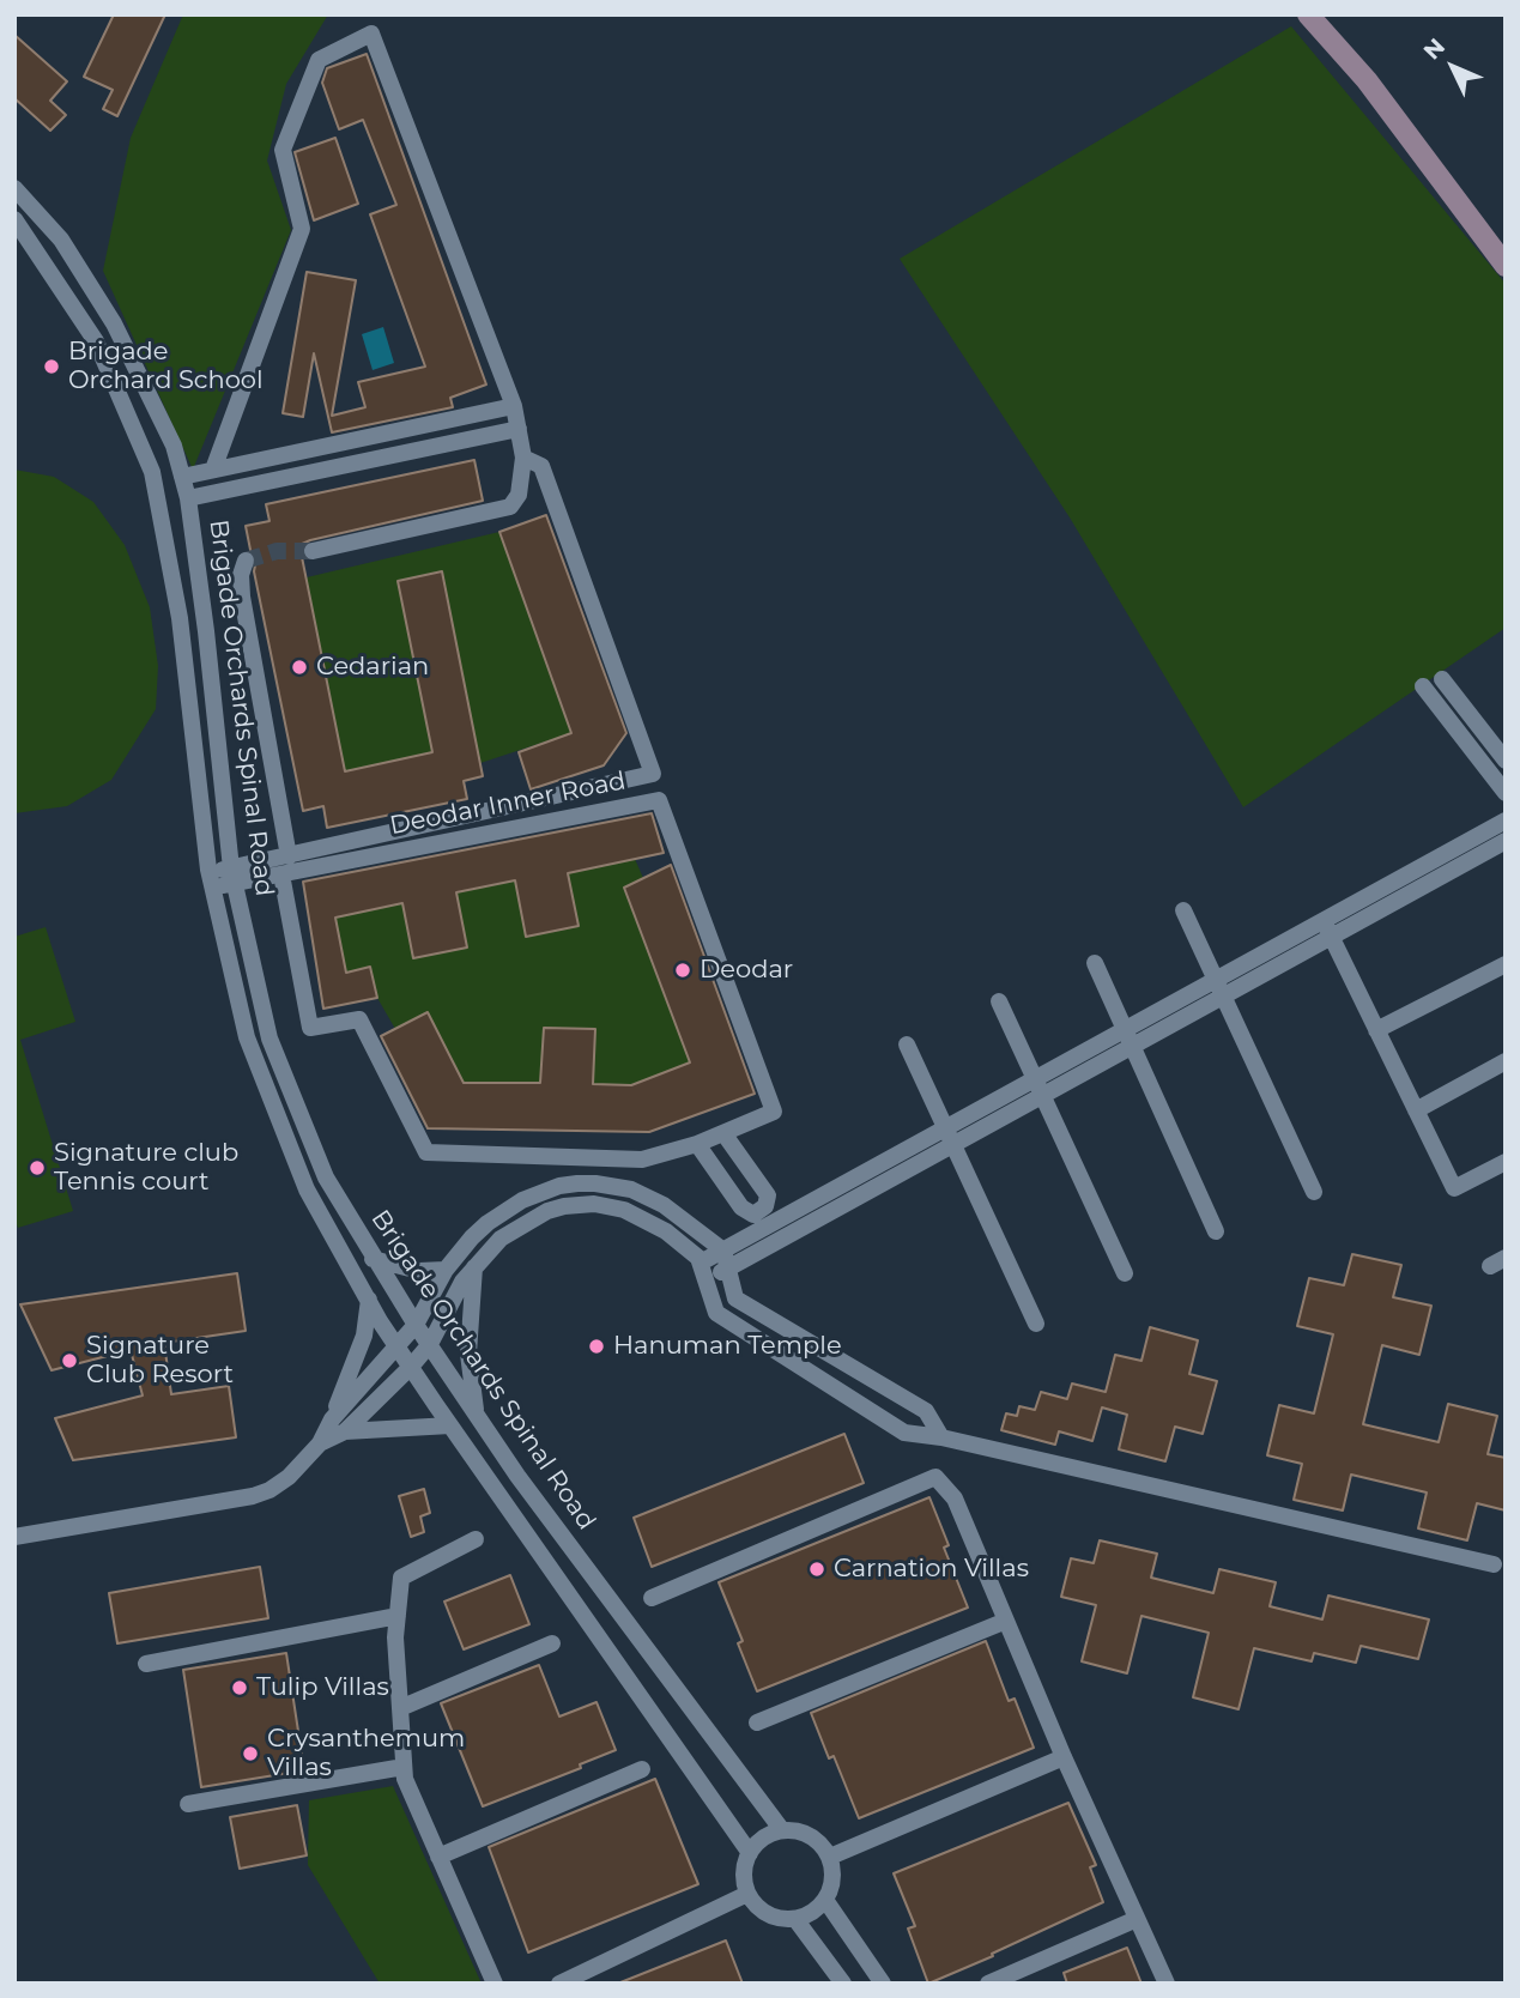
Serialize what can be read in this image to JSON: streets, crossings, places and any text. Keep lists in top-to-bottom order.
{
  "streets": {
    "street": ["Brigade Orchards Spinal Road", "Deodar Inner Road"]
  },
  "places": [
    "Brigade Orchard School",
    "Cedarian",
    "Deodar",
    "Signature club Tennis court",
    "Hanuman Temple",
    "Signature Club Resort",
    "Carnation Villas",
    "Tulip Villas",
    "Crysanthemum Villas"
  ],
  "north": "top left"
}
